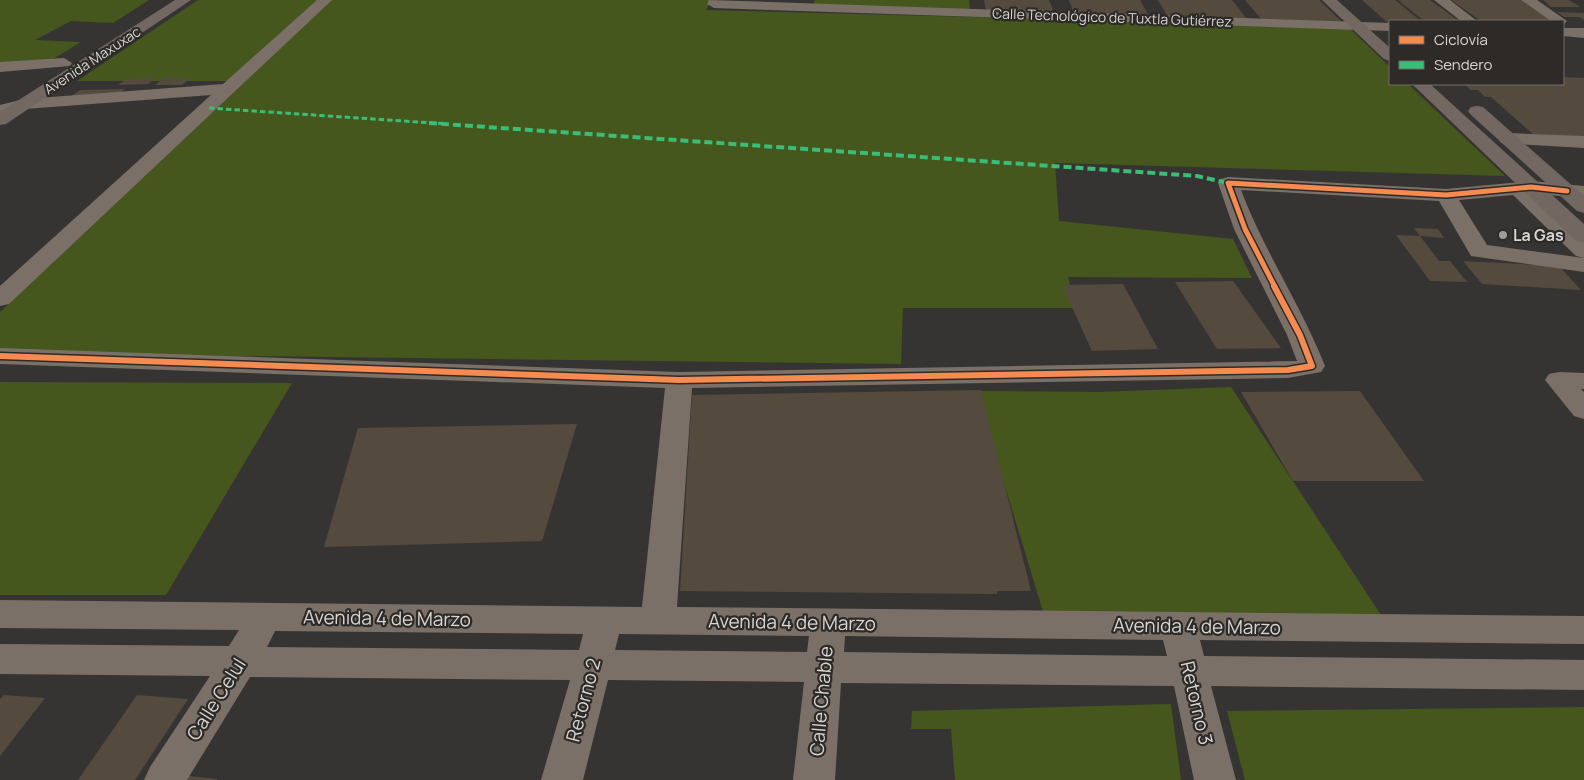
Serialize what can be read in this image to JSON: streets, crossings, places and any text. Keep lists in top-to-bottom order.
{
  "streets": {
    "main road": ["Avenida Maxuxac"],
    "street": [
      "Calle Tecnológico de Tuxtla Gutiérrez",
      "Avenida 4 de Marzo",
      "Calle Celul",
      "Retorno 2",
      "Calle Chable",
      "Retorno 3"
    ]
  },
  "crossings": [
    ["Avenida 4 de Marzo", "Calle Celul"],
    ["Avenida 4 de Marzo", "Retorno 2"],
    ["Avenida 4 de Marzo", "Calle Chable"],
    ["Avenida 4 de Marzo", "Retorno 3"]
  ],
  "places": ["La Gas"],
  "legend": ["Ciclovía", "Sendero"]
}
